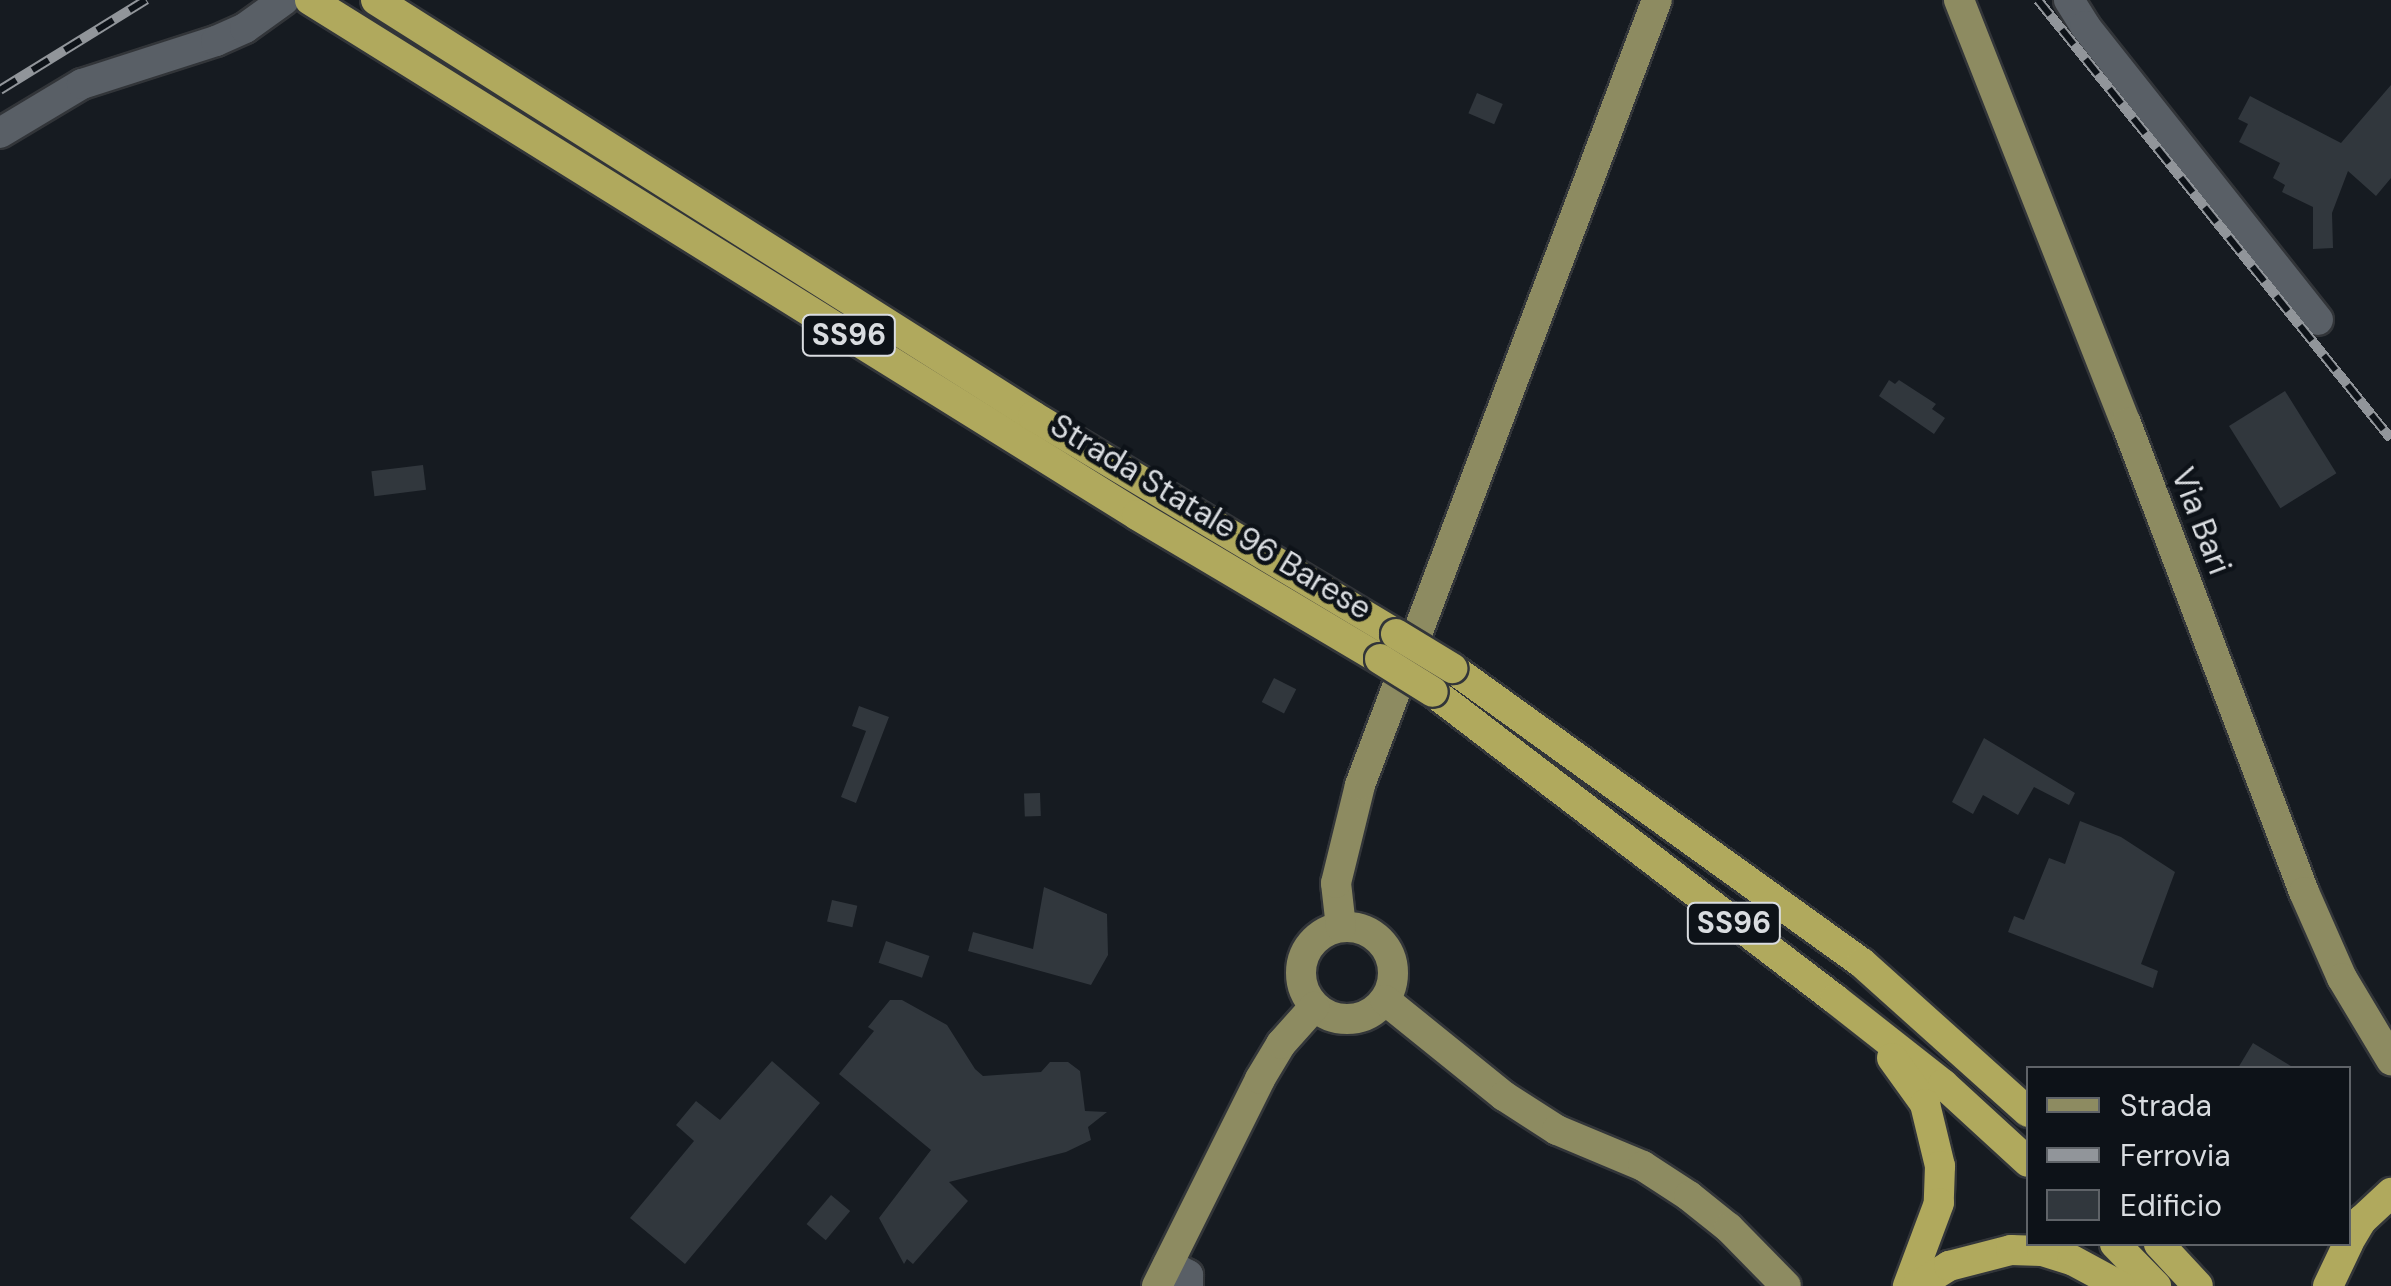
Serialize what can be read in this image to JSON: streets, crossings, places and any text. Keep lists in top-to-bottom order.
{
  "streets": {
    "highway": ["SS96", "Strada Statale 96 Barese"],
    "main road": ["Via Bari"]
  },
  "legend": ["Strada", "Ferrovia", "Edificio"]
}
